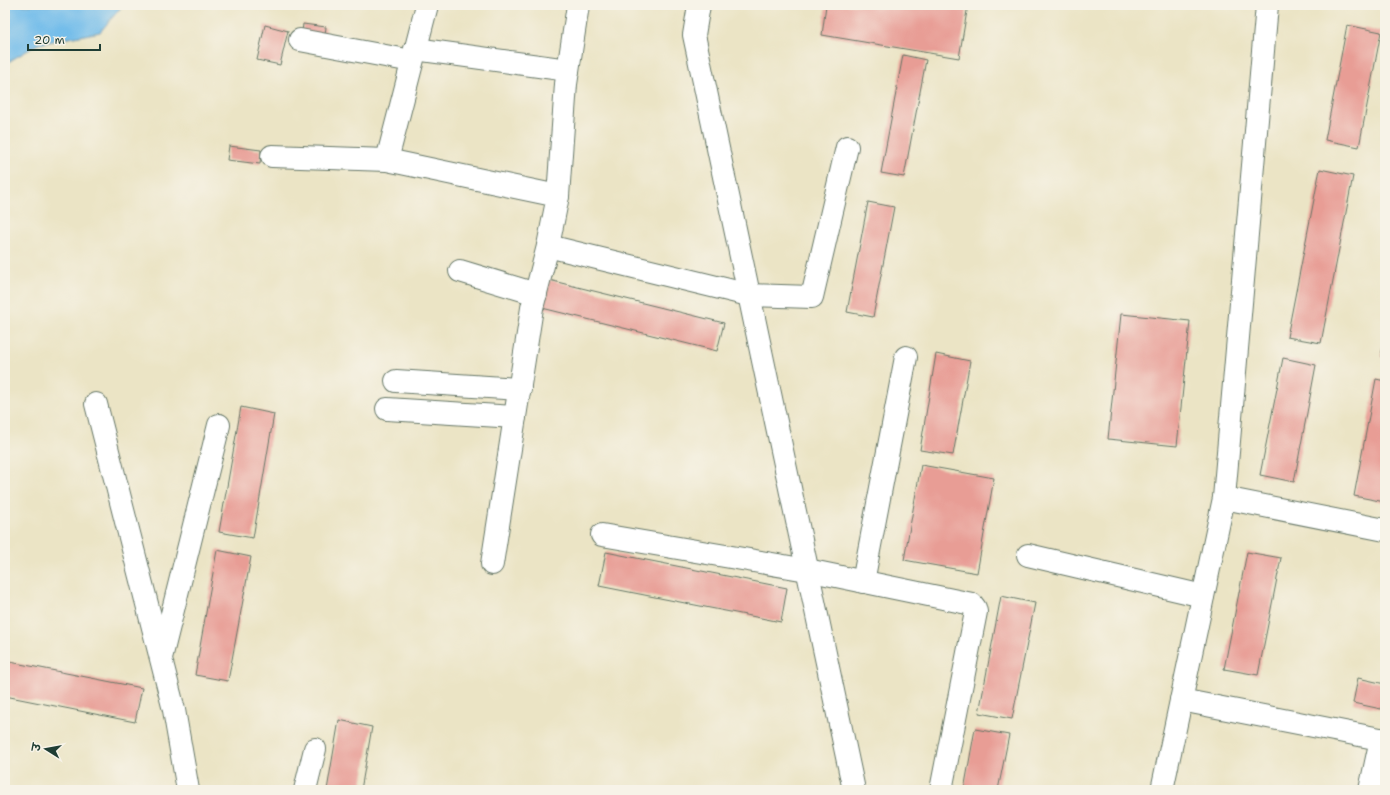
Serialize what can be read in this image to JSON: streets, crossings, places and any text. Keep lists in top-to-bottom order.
{
  "scale_bar": "20 m",
  "north": "left"
}
